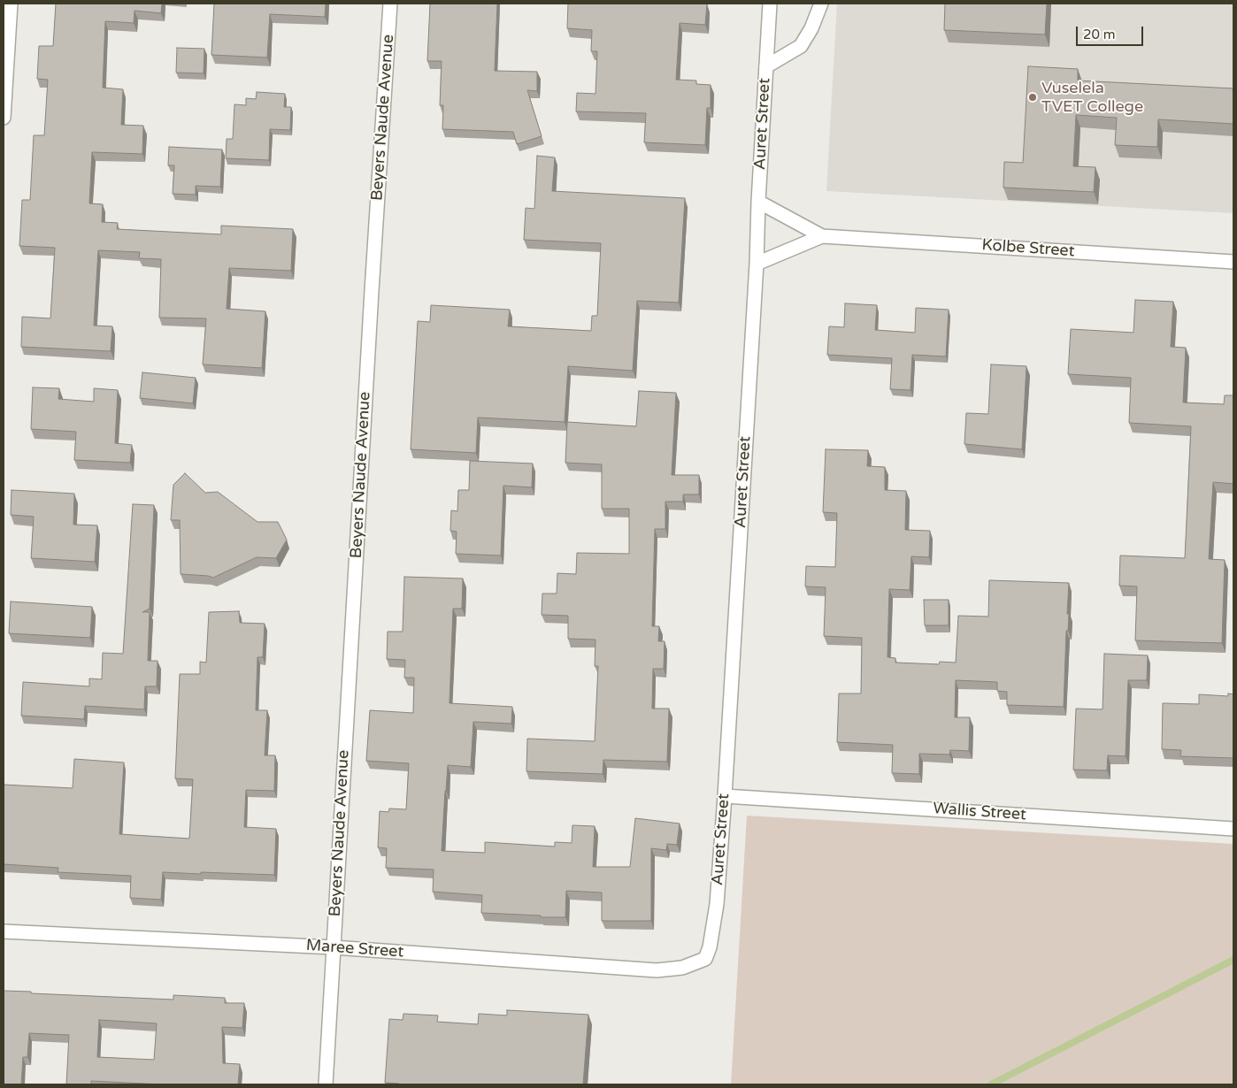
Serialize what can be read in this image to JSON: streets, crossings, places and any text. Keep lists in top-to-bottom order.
{
  "streets": {
    "street": [
      "Beyers Naude Avenue",
      "Auret Street",
      "Kolbe Street",
      "Wallis Street",
      "Maree Street"
    ]
  },
  "crossings": [
    ["Beyers Naude Avenue", "Maree Street"],
    ["Auret Street", "Kolbe Street"],
    ["Auret Street", "Wallis Street"],
    ["Auret Street", "Maree Street"]
  ],
  "places": ["Vuselela TVET College"],
  "scale_bar": "20 m"
}
